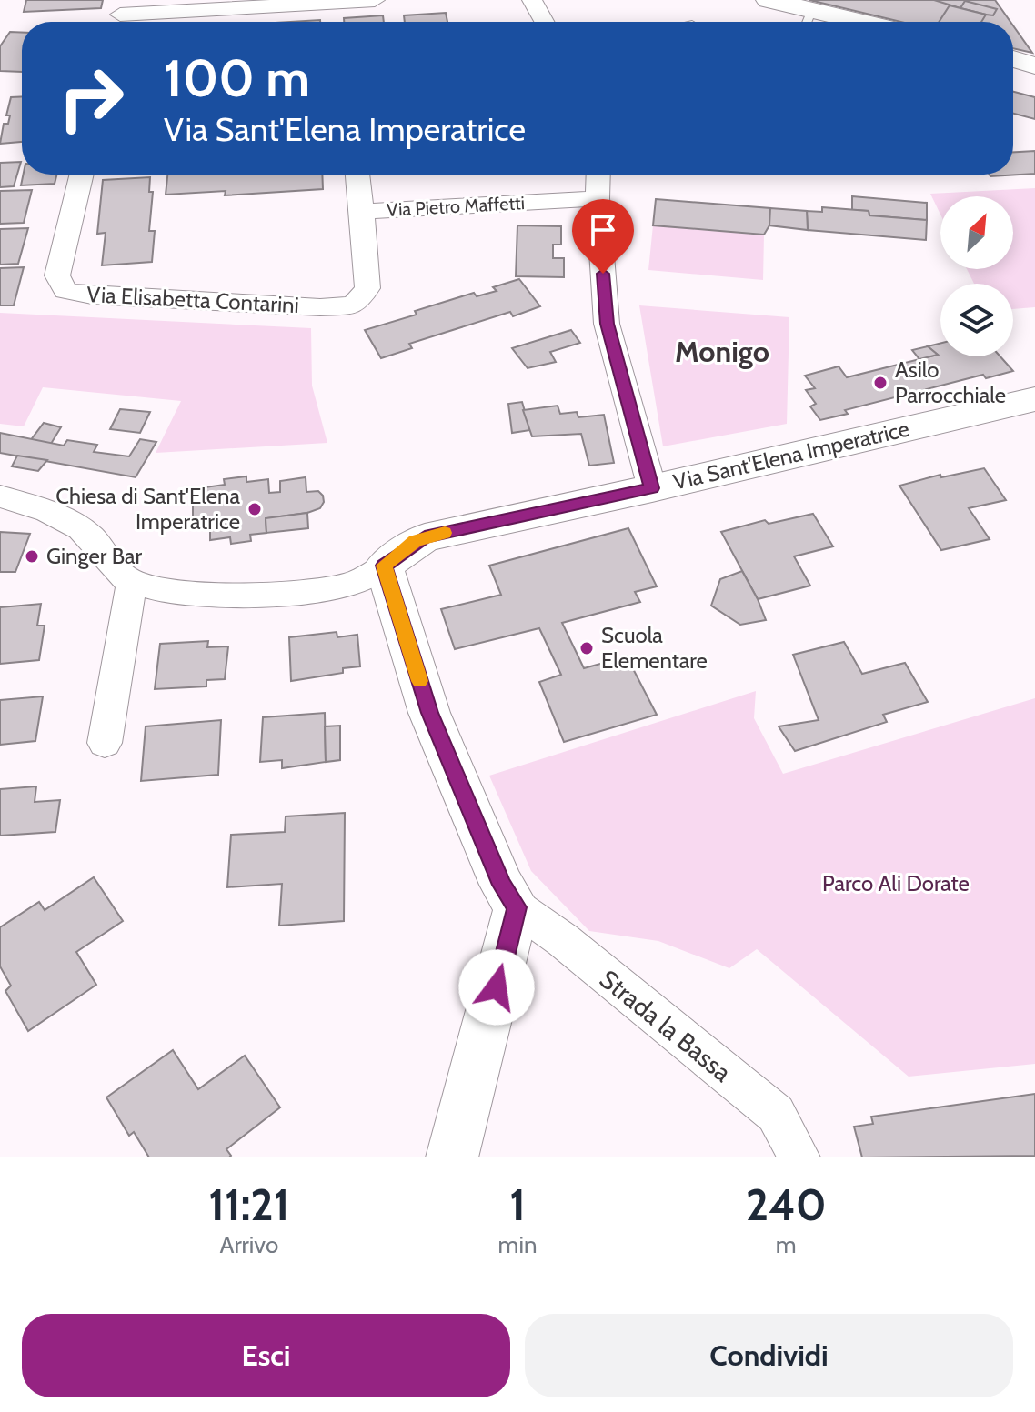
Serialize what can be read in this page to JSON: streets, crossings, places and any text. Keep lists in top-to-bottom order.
{
  "streets": {
    "street": [
      "Via Pietro Maffetti",
      "Via Elisabetta Contarini",
      "Via Sant'Elena Imperatrice",
      "Strada la Bassa"
    ]
  },
  "crossings": [
    ["Via Pietro Maffetti", "Via Elisabetta Contarini"]
  ],
  "districts": ["Monigo"],
  "parks": ["Parco Ali Dorate"],
  "places": [
    "Asilo Parrocchiale",
    "Chiesa di Sant'Elena Imperatrice",
    "Ginger Bar",
    "Scuola Elementare"
  ],
  "north": "top right",
  "page": {
    "turn": ["100 m", "Via Sant'Elena Imperatrice"],
    "eta": [
      "11:21",
      "Arrivo",
      "1",
      "min",
      "240",
      "m"
    ],
    "buttons": ["Esci", "Condividi"]
  }
}
